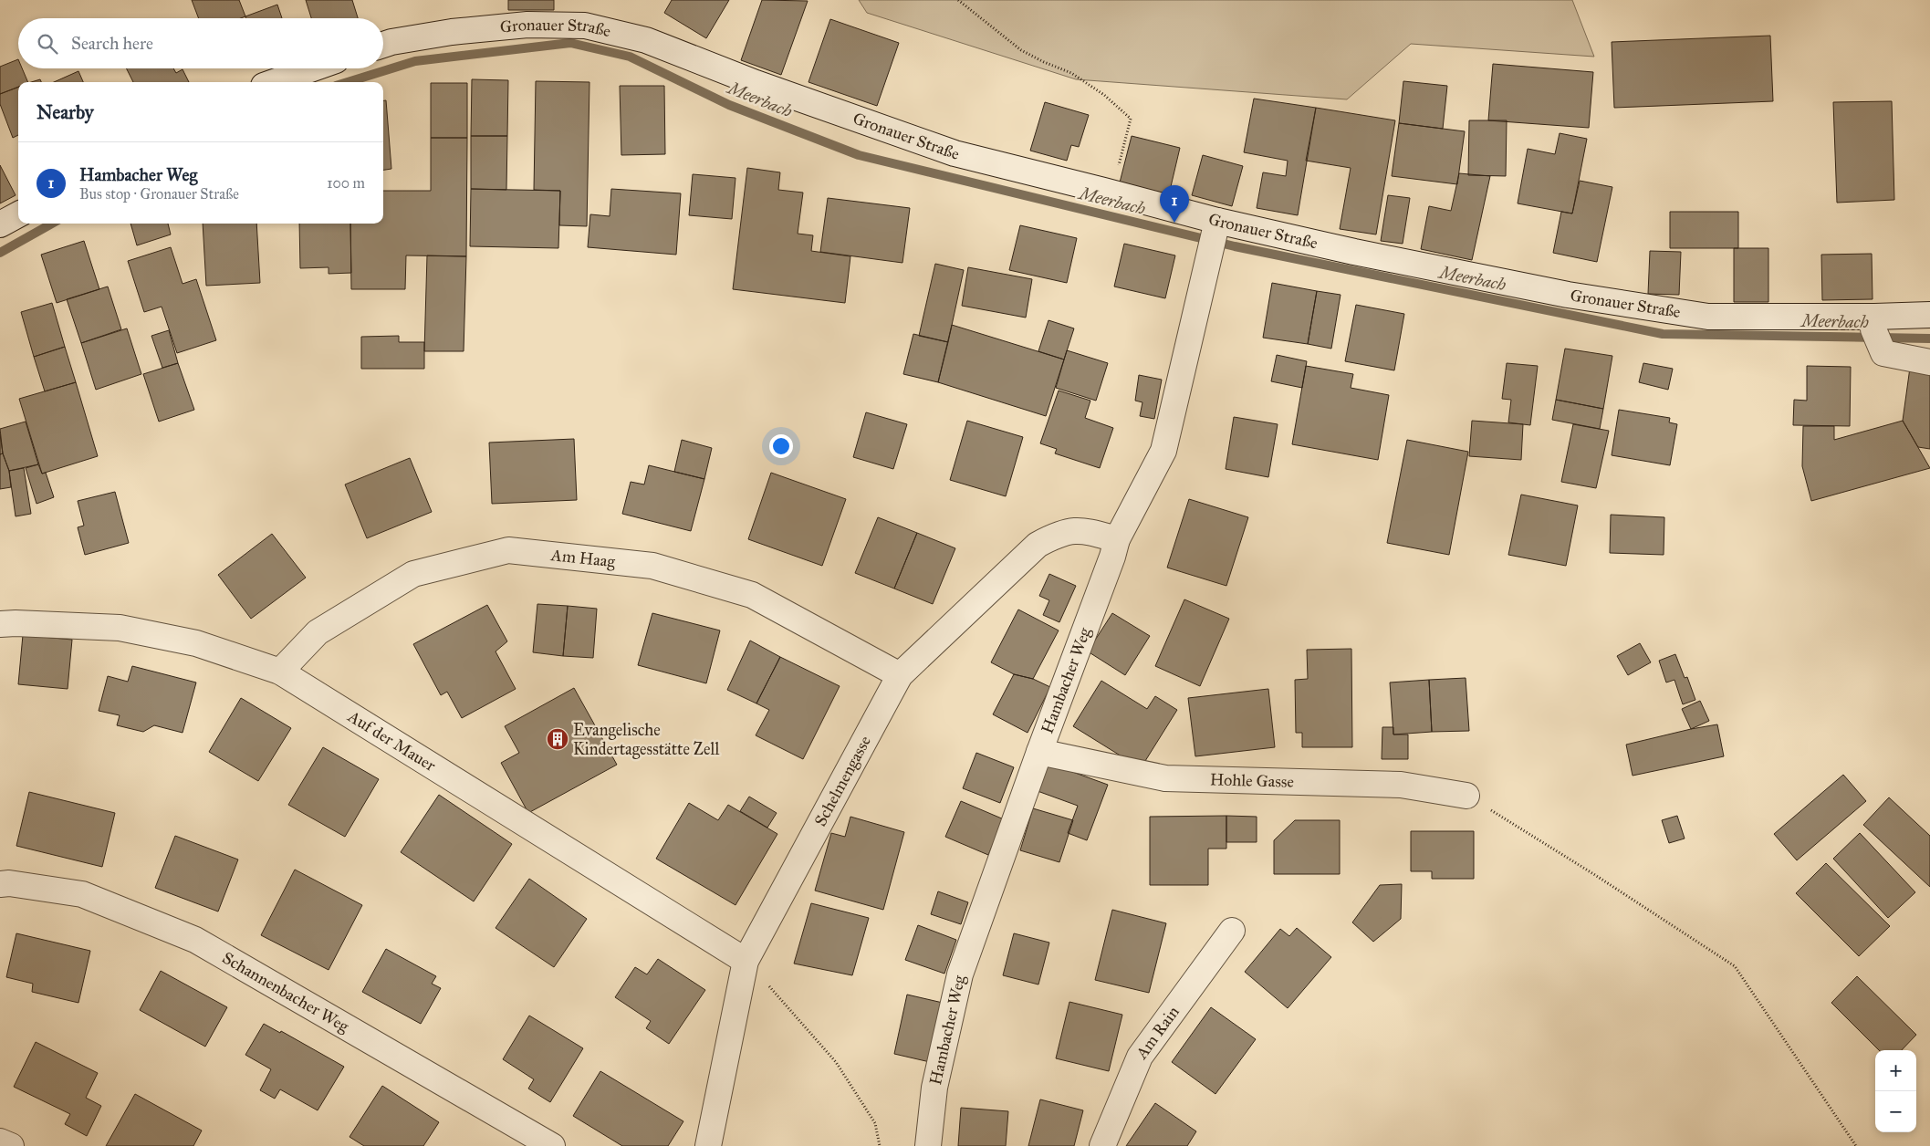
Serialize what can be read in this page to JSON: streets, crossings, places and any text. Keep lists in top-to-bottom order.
{
  "streets": {
    "street": [
      "Gronauer Straße",
      "Am Haag",
      "Hambacher Weg",
      "Auf der Mauer",
      "Hohle Gasse",
      "Schelmengasse",
      "Schannenbacher Weg",
      "Am Rain"
    ]
  },
  "crossings": [
    ["Gronauer Straße", "Hambacher Weg"],
    ["Am Haag", "Auf der Mauer"],
    ["Am Haag", "Schelmengasse"],
    ["Hambacher Weg", "Hohle Gasse"],
    ["Hambacher Weg", "Schelmengasse"],
    ["Auf der Mauer", "Schelmengasse"]
  ],
  "water": ["Meerbach"],
  "places": {
    "building": ["Evangelische Kindertagesstätte Zell"]
  },
  "page": {
    "search": "Search here",
    "heading": "Nearby",
    "list": [
      {
        "mark": "1",
        "name": "Hambacher Weg",
        "note": "Bus stop · Gronauer Straße",
        "value": "100 m"
      }
    ],
    "pins": "1",
    "map_buttons": ["+", "−"]
  }
}
